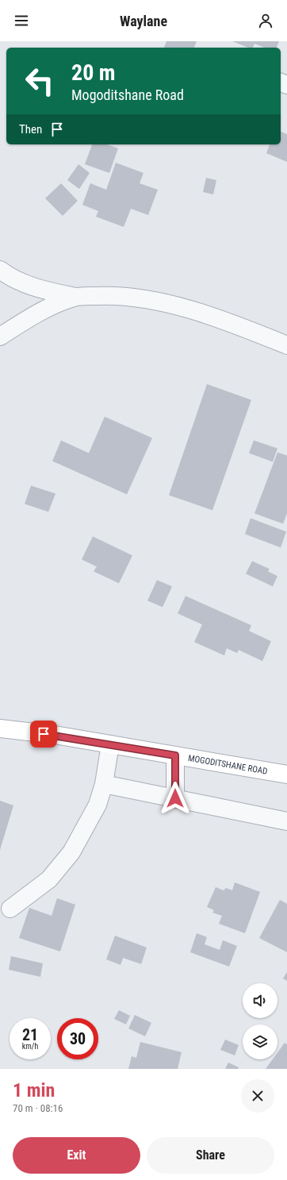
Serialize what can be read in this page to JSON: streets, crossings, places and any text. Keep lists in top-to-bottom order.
{
  "streets": {
    "main road": ["MOGODITSHANE ROAD"]
  },
  "page": {
    "header": "Waylane",
    "turn": ["20 m", "Mogoditshane Road"],
    "then": "Then",
    "speed": "21 km/h",
    "limit": "30",
    "heading": ["1 min", "70 m · 08:16"],
    "buttons": ["Exit", "Share"]
  }
}
